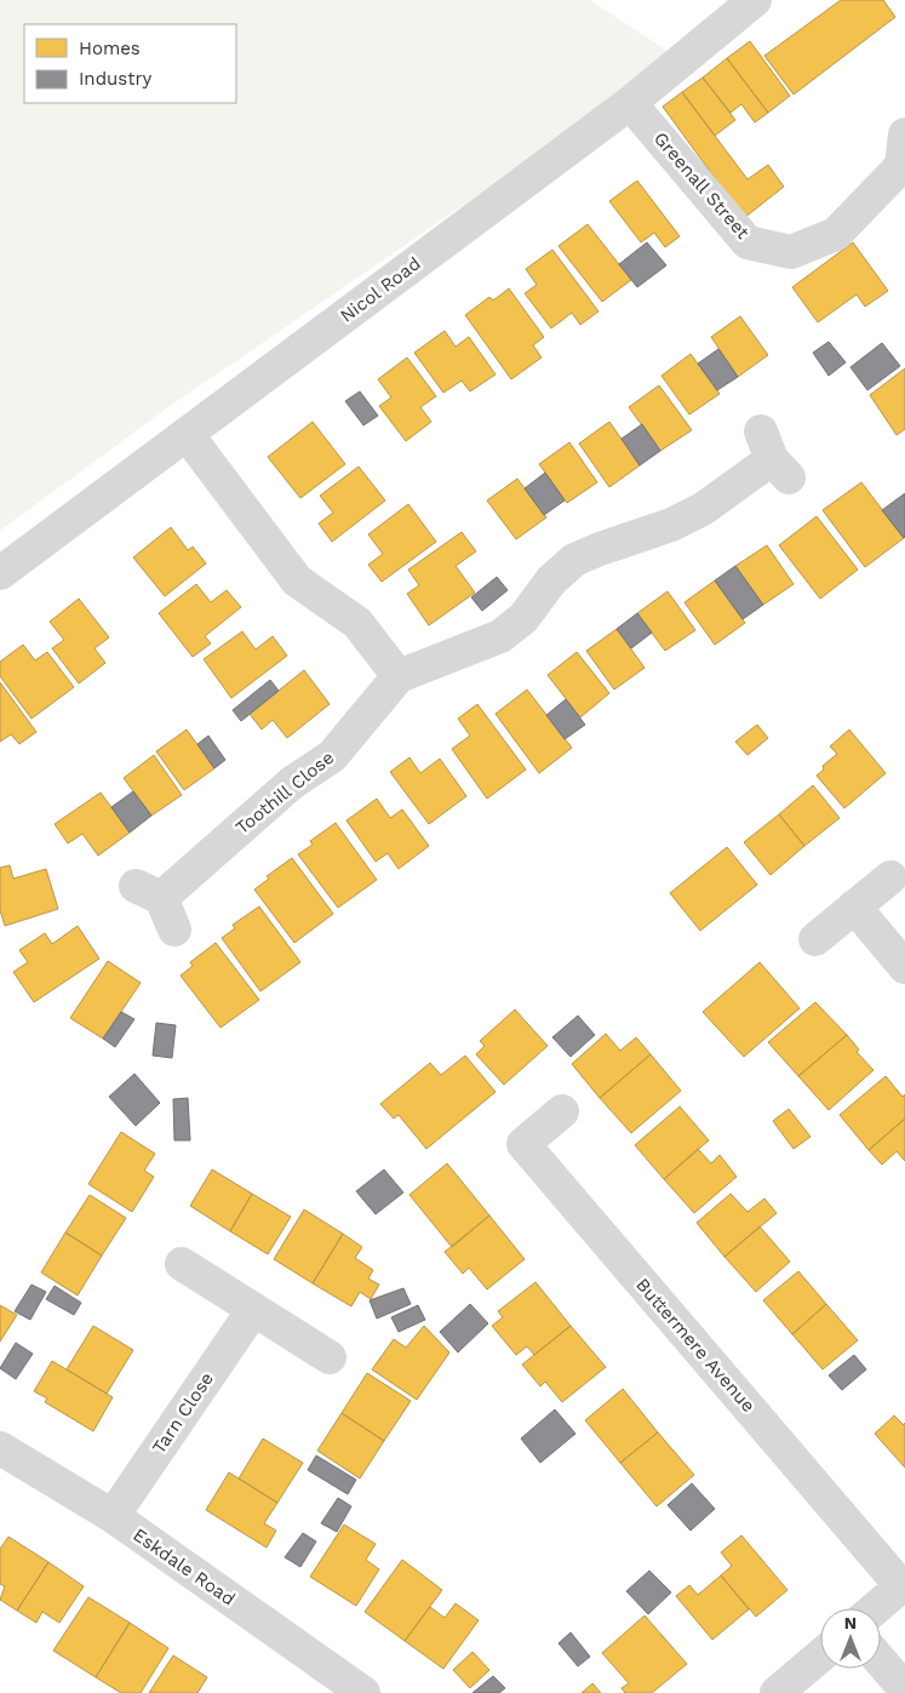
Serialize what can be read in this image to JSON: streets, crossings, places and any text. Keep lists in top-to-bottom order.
{
  "streets": {
    "street": [
      "Greenall Street",
      "Nicol Road",
      "Toothill Close",
      "Buttermere Avenue",
      "Tarn Close",
      "Eskdale Road"
    ]
  },
  "crossings": [
    ["Greenall Street", "Nicol Road"],
    ["Tarn Close", "Eskdale Road"]
  ],
  "legend": ["Homes", "Industry"],
  "north": "top"
}
